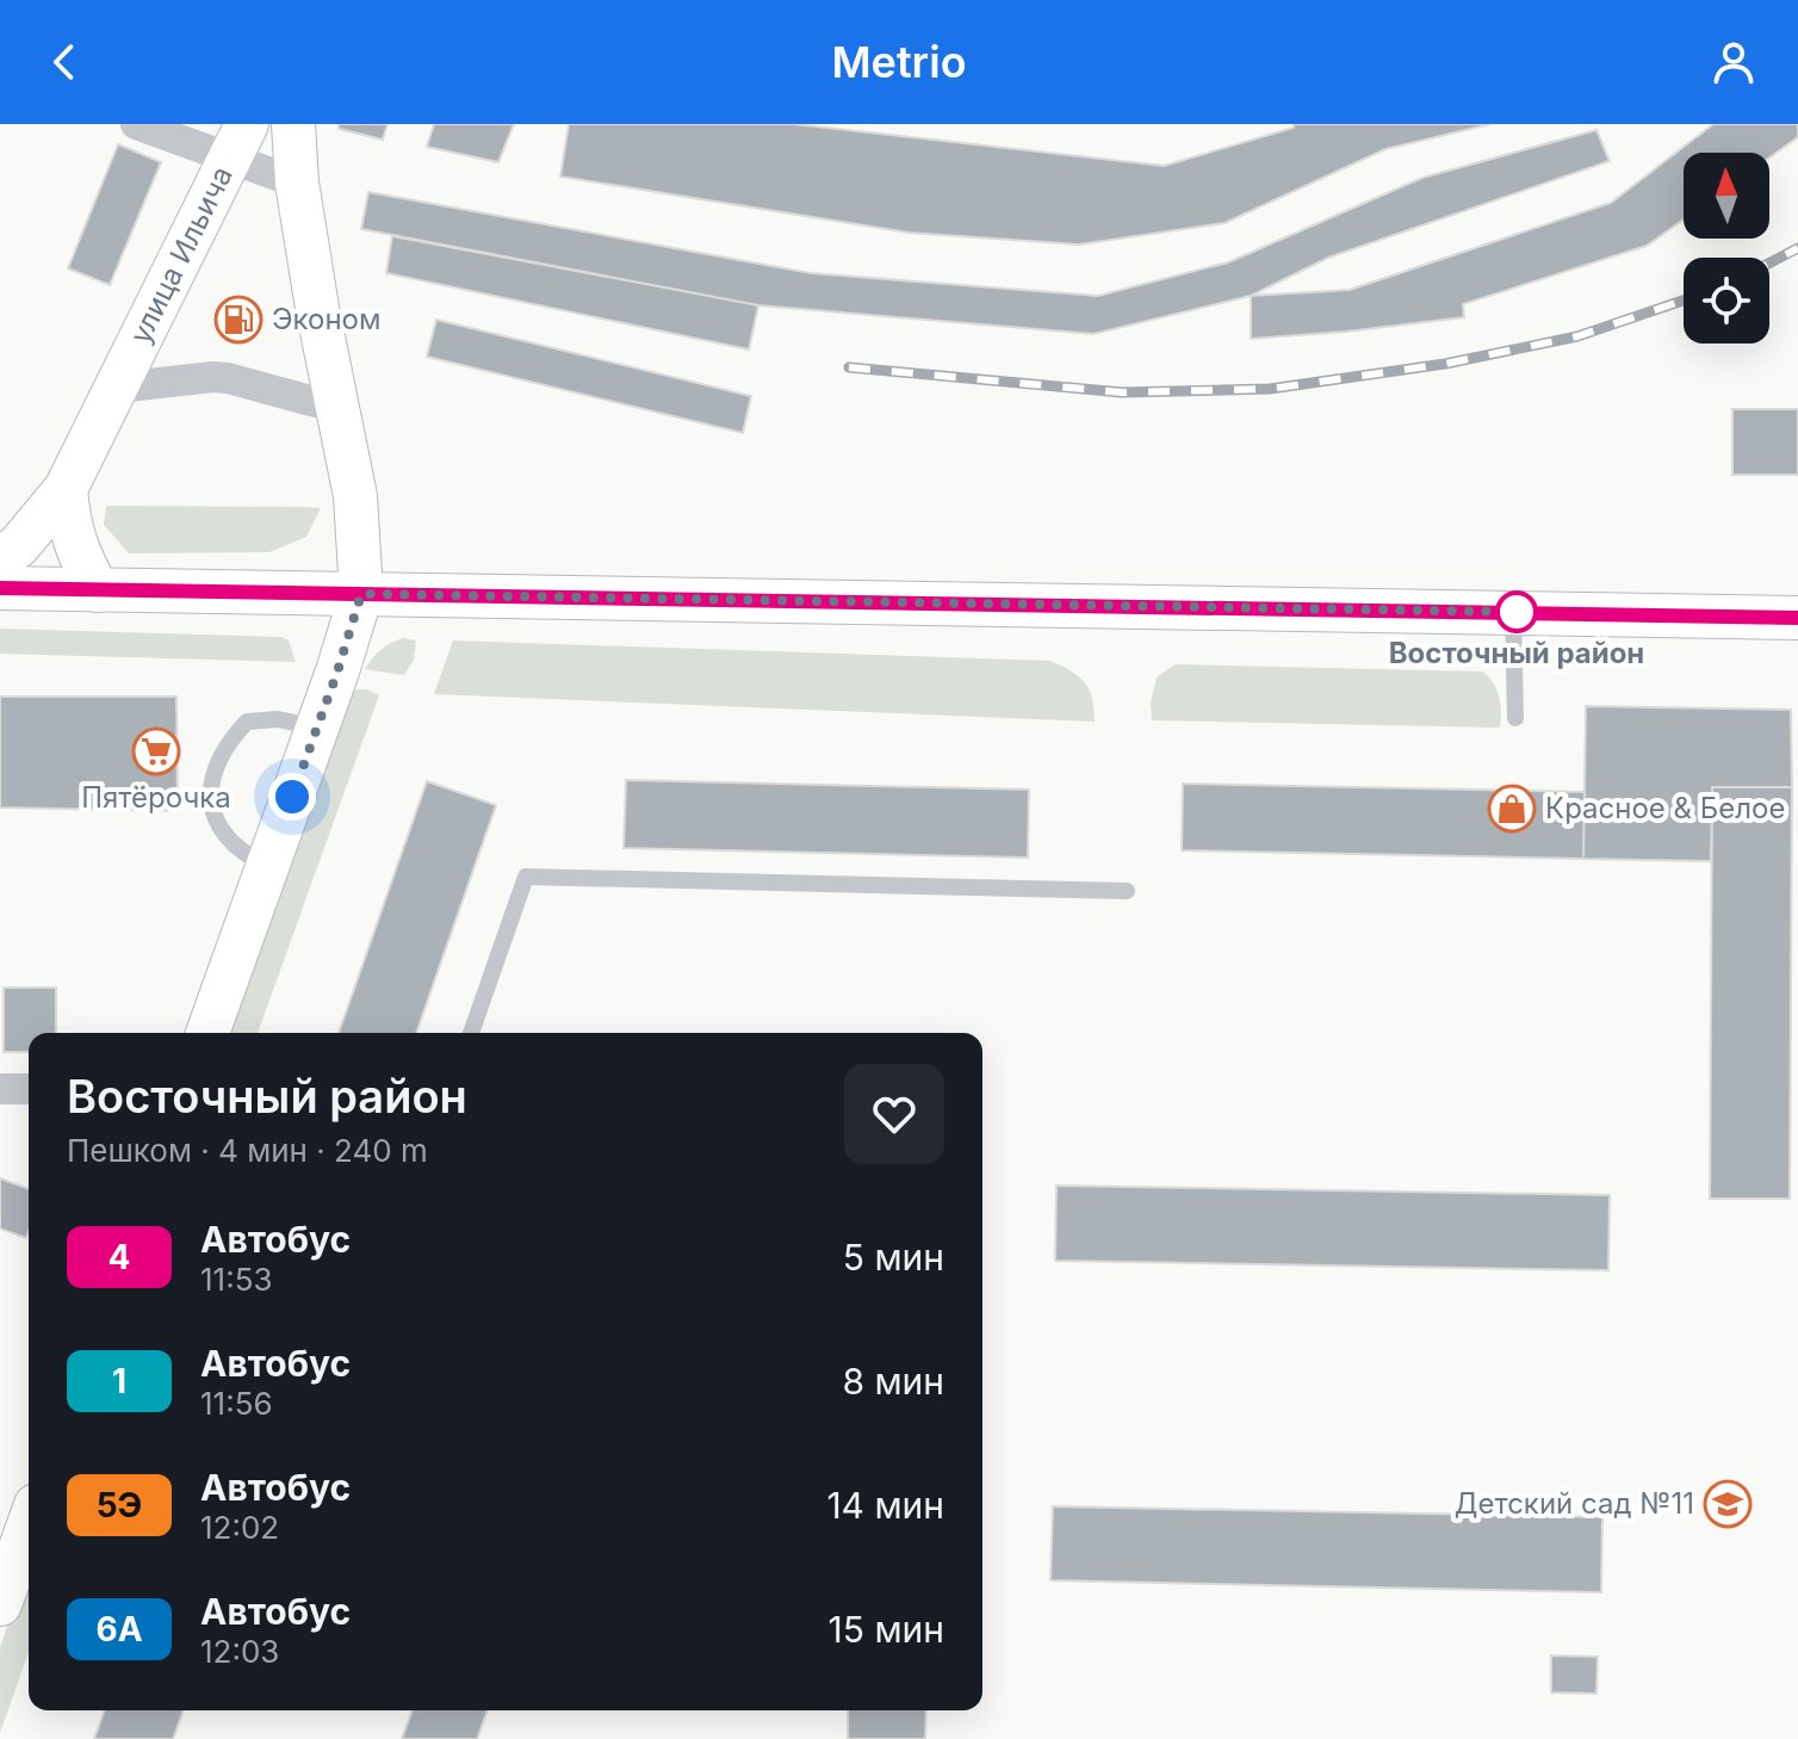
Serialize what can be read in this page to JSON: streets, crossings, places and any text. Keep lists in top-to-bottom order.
{
  "streets": {
    "main road": ["улица Ильича"]
  },
  "places": {
    "fuel station": ["Эконом"],
    "other": ["Восточный район"],
    "supermarket": ["Пятёрочка"],
    "shop": ["Красное & Белое"],
    "school or university": ["Детский сад №11"]
  },
  "lines": ["bus line 4"],
  "north": "top",
  "page": {
    "header": "Metrio",
    "heading": ["Восточный район", "Пешком · 4 мин · 240 m"],
    "list": [
      {
        "mark": "4",
        "name": "Автобус",
        "note": "11:53",
        "value": "5 мин"
      },
      {
        "mark": "1",
        "name": "Автобус",
        "note": "11:56",
        "value": "8 мин"
      },
      {
        "mark": "5Э",
        "name": "Автобус",
        "note": "12:02",
        "value": "14 мин"
      },
      {
        "mark": "6А",
        "name": "Автобус",
        "note": "12:03",
        "value": "15 мин"
      }
    ]
  }
}
